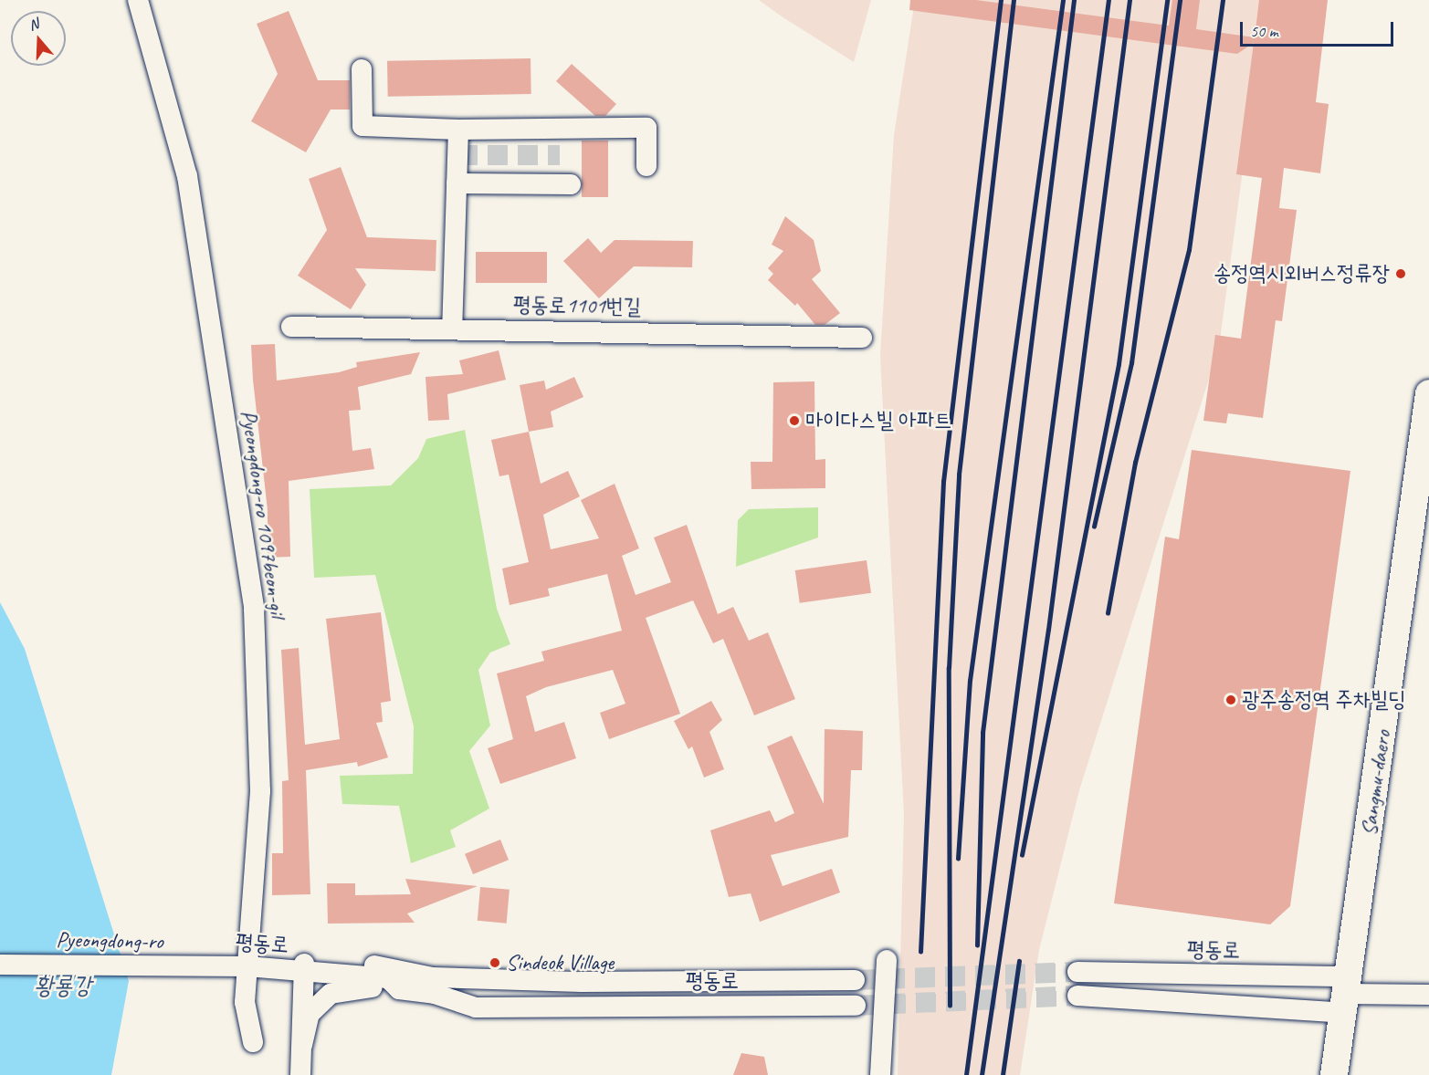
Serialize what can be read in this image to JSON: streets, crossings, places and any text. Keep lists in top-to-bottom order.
{
  "streets": {
    "main road": ["Sangmu-daero"],
    "street": [
      "평동로1101번길",
      "Pyeongdong-ro 1097beon-gil",
      "Pyeongdong-ro",
      "평동로"
    ]
  },
  "crossings": [
    ["Pyeongdong-ro 1097beon-gil", "평동로"],
    ["Sangmu-daero", "평동로"],
    ["Pyeongdong-ro", "평동로"]
  ],
  "water": ["황룡강"],
  "places": [
    "송정역시외버스정류장",
    "마이다스빌 아파트",
    "광주송정역 주차빌딩",
    "Sindeok Village"
  ],
  "scale_bar": "50 m",
  "north": "top"
}
